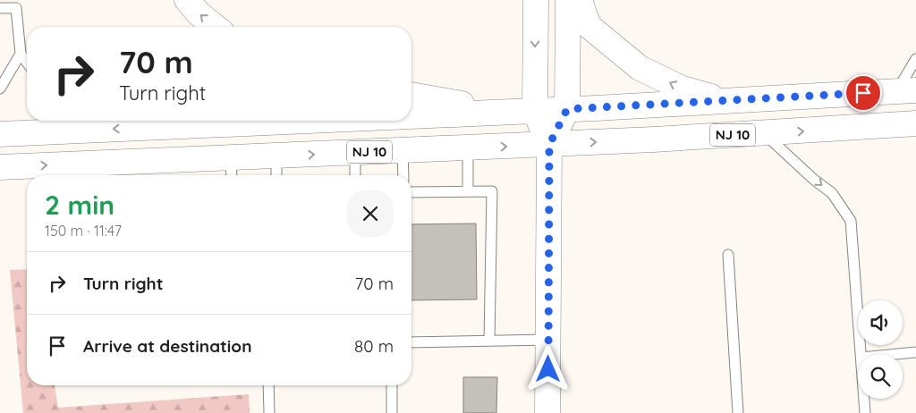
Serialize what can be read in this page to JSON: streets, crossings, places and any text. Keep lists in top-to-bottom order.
{
  "streets": {
    "main road": ["NJ 10"]
  },
  "page": {
    "turn": ["70 m", "Turn right"],
    "heading": ["2 min", "150 m · 11:47"],
    "list": [
      {
        "name": "Turn right",
        "value": "70 m"
      },
      {
        "name": "Arrive at destination",
        "value": "80 m"
      }
    ]
  }
}
